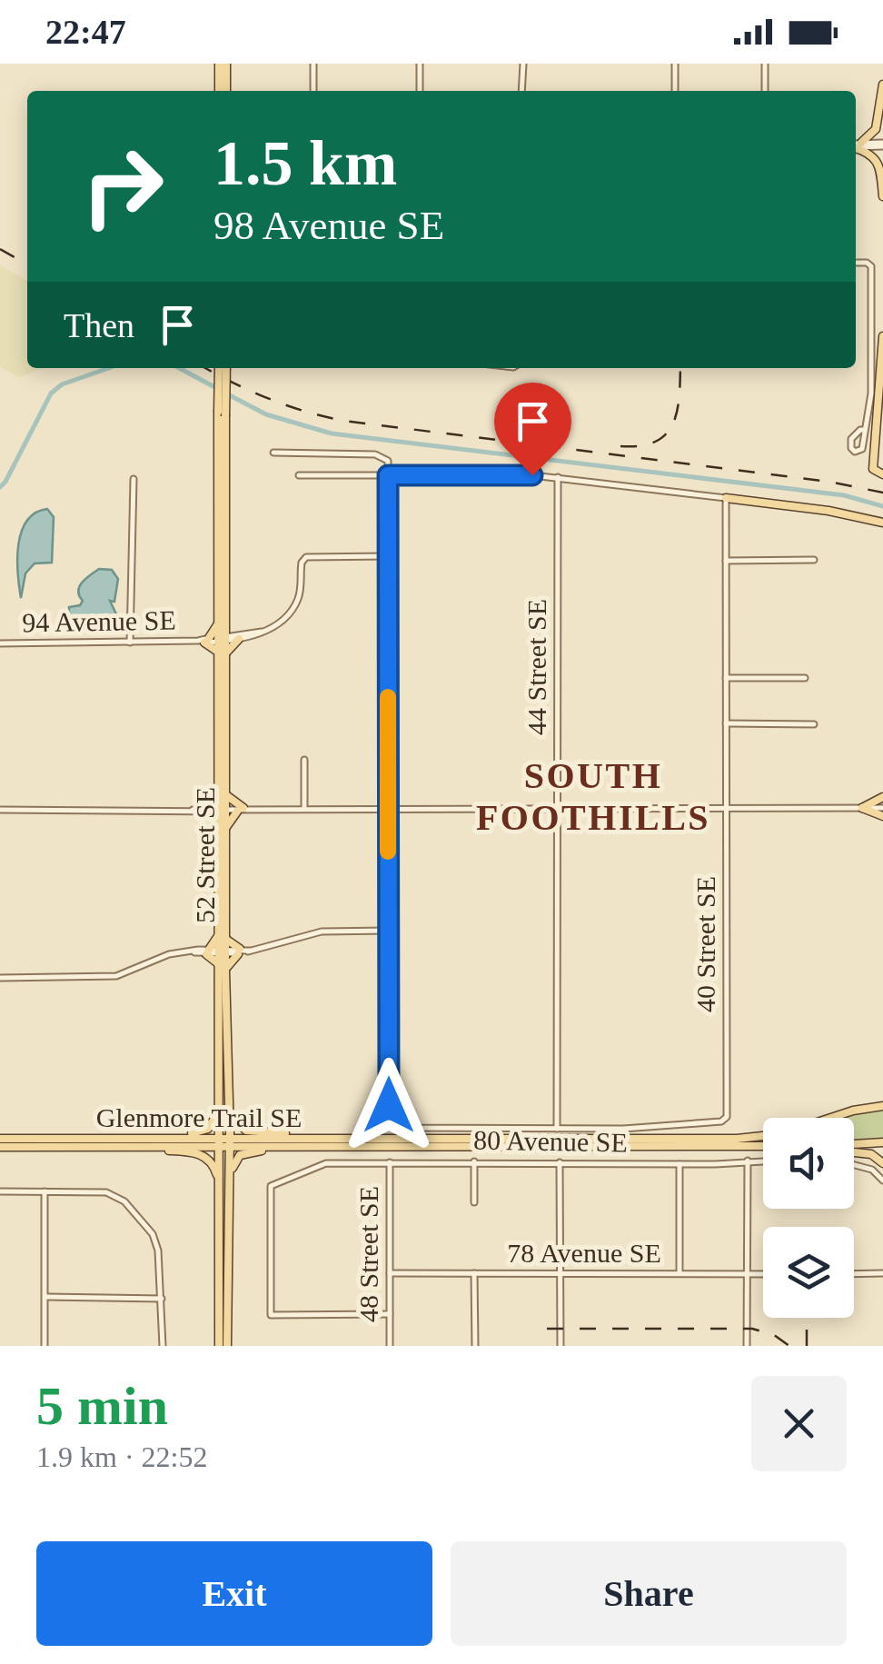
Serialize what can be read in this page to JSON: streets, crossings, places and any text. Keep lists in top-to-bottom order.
{
  "streets": {
    "main road": ["52 Street SE", "Glenmore Trail SE"],
    "street": [
      "94 Avenue SE",
      "44 Street SE",
      "40 Street SE",
      "80 Avenue SE",
      "78 Avenue SE",
      "48 Street SE"
    ]
  },
  "crossings": [
    ["94 Avenue SE", "52 Street SE"],
    ["44 Street SE", "40 Street SE"],
    ["52 Street SE", "Glenmore Trail SE"],
    ["80 Avenue SE", "48 Street SE"],
    ["78 Avenue SE", "48 Street SE"]
  ],
  "districts": ["SOUTH FOOTHILLS"],
  "page": {
    "status": "22:47",
    "turn": ["1.5 km", "98 Avenue SE"],
    "then": "Then",
    "heading": ["5 min", "1.9 km · 22:52"],
    "buttons": ["Exit", "Share"]
  }
}
